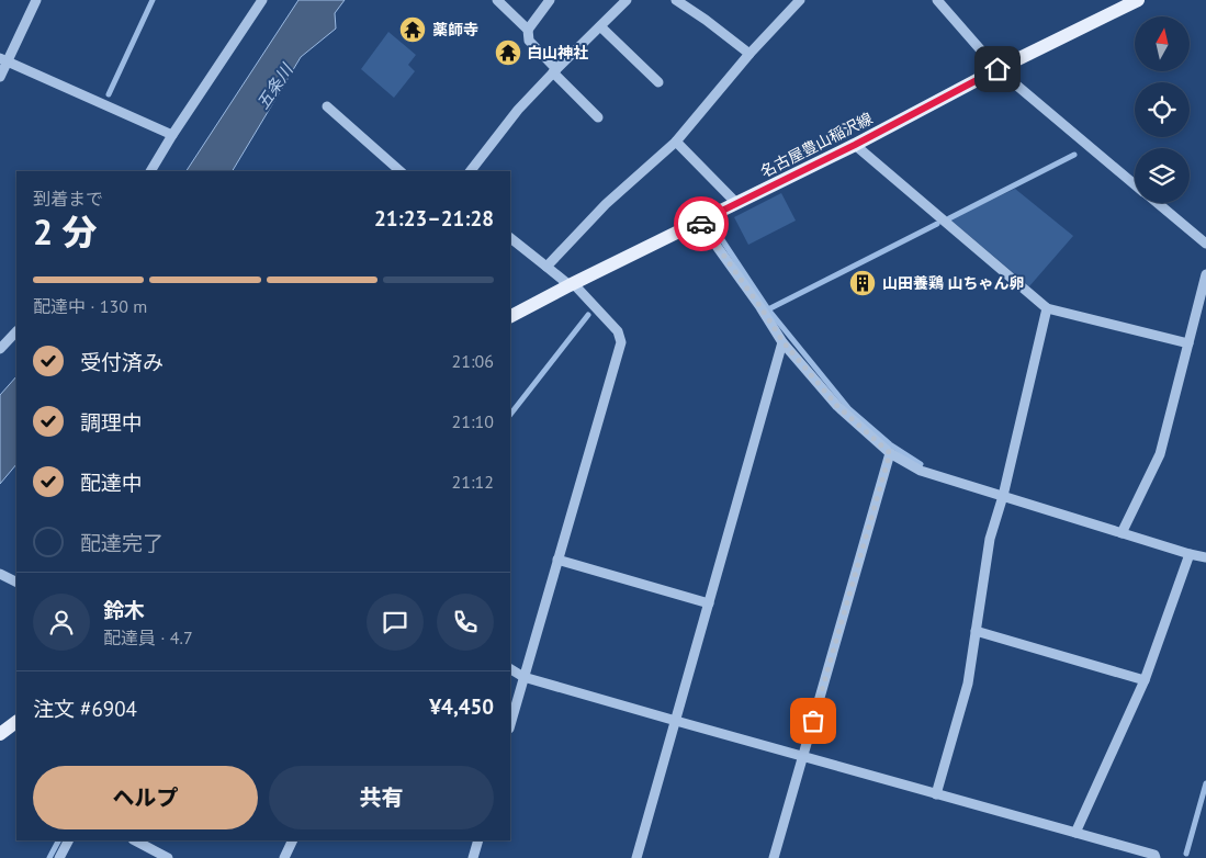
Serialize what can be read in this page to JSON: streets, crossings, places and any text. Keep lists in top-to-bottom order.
{
  "streets": {
    "main road": ["名古屋豊山稲沢線"]
  },
  "water": ["五条川"],
  "places": {
    "temple": ["薬師寺", "白山神社"],
    "building": ["山田養鶏 山ちゃん卵"]
  },
  "north": "top",
  "page": {
    "heading": ["2 分", "到着まで", "21:23–21:28"],
    "panel": [
      "鈴木",
      "配達員 · 4.7",
      "注文 #6904",
      "¥4,450"
    ],
    "bar": "配達中 · 130 m",
    "list": [
      ["受付済み", "21:06"],
      ["調理中", "21:10"],
      ["配達中", "21:12"],
      "配達完了"
    ],
    "buttons": ["ヘルプ", "共有"]
  }
}
